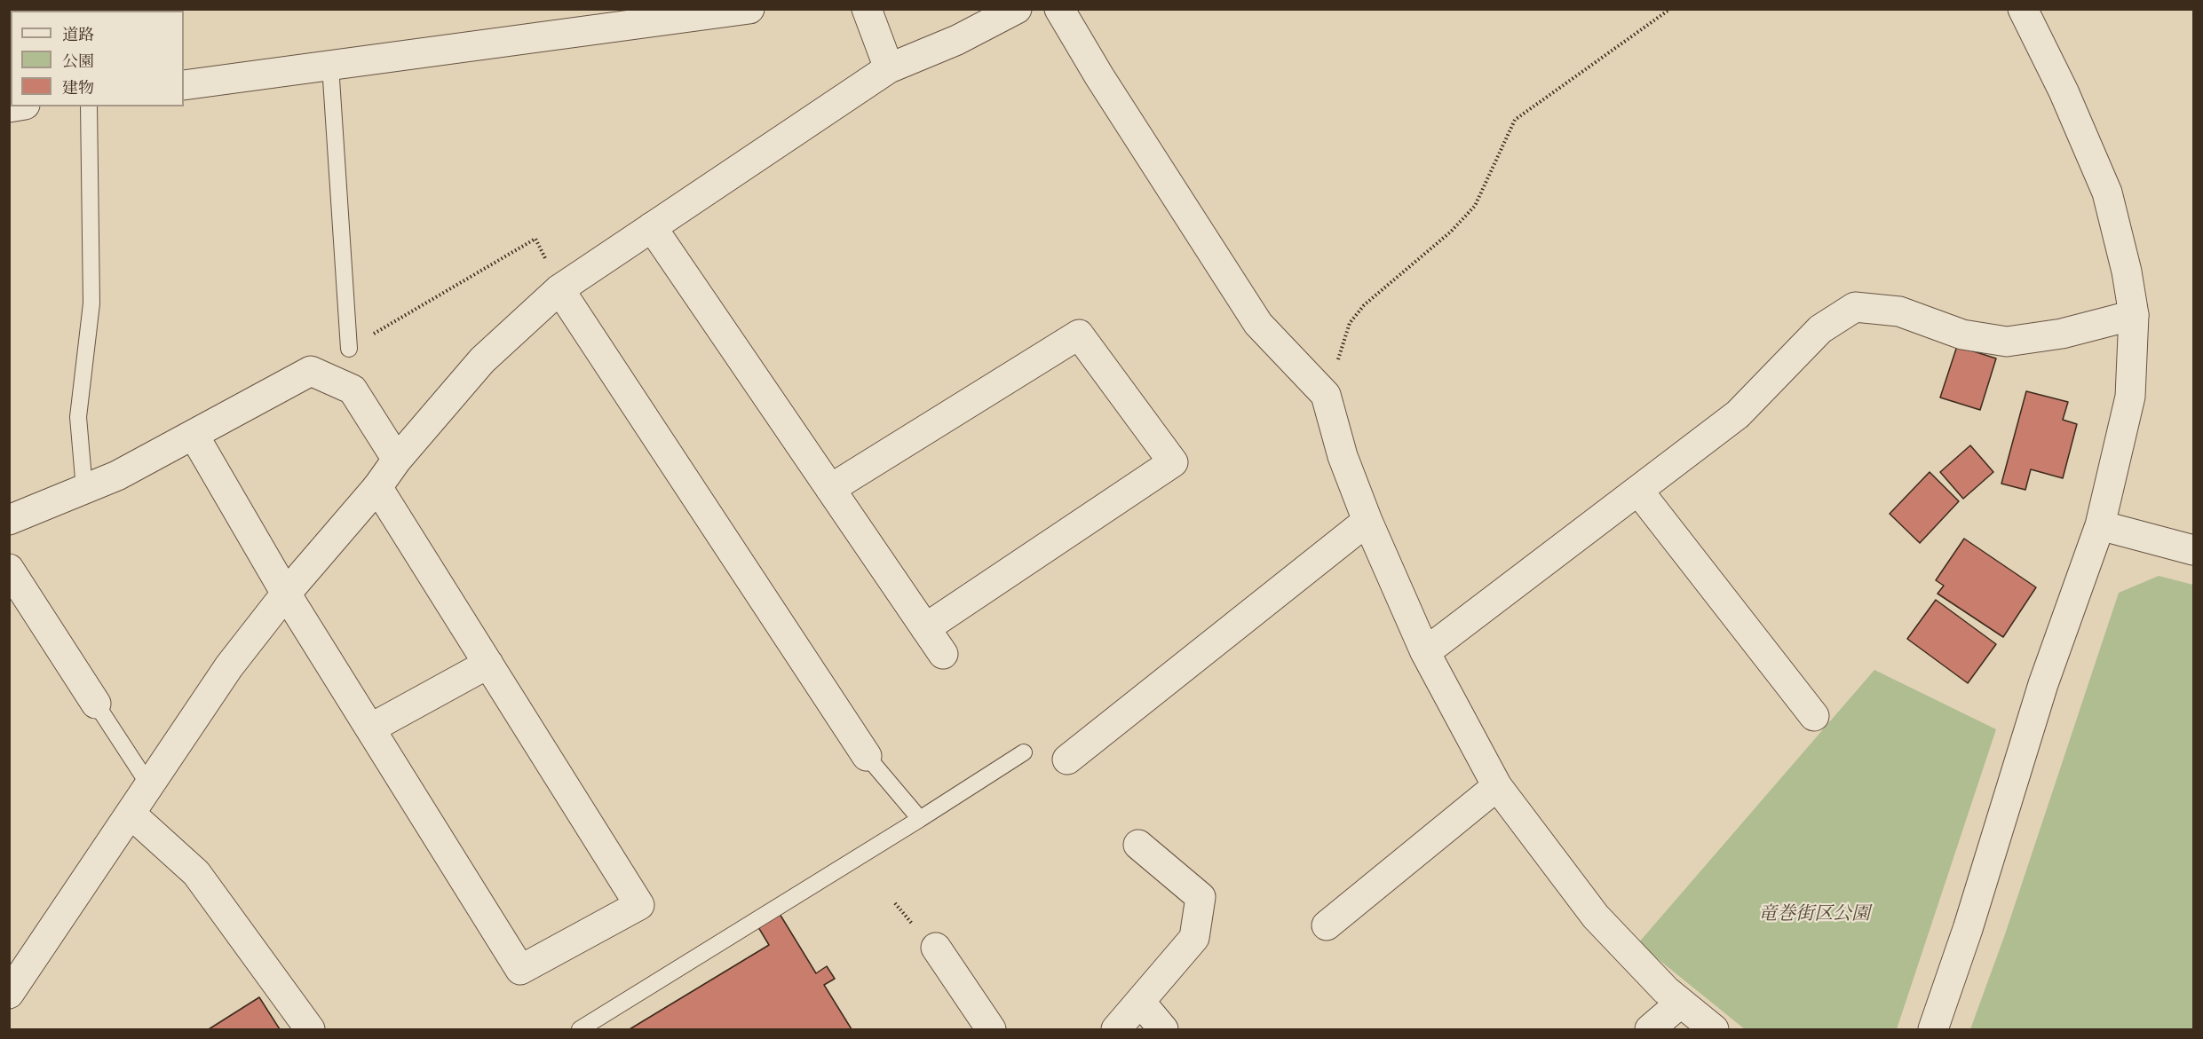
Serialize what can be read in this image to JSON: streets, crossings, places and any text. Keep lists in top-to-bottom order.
{
  "parks": ["竜巻街区公園"],
  "legend": ["道路", "公園", "建物"]
}
